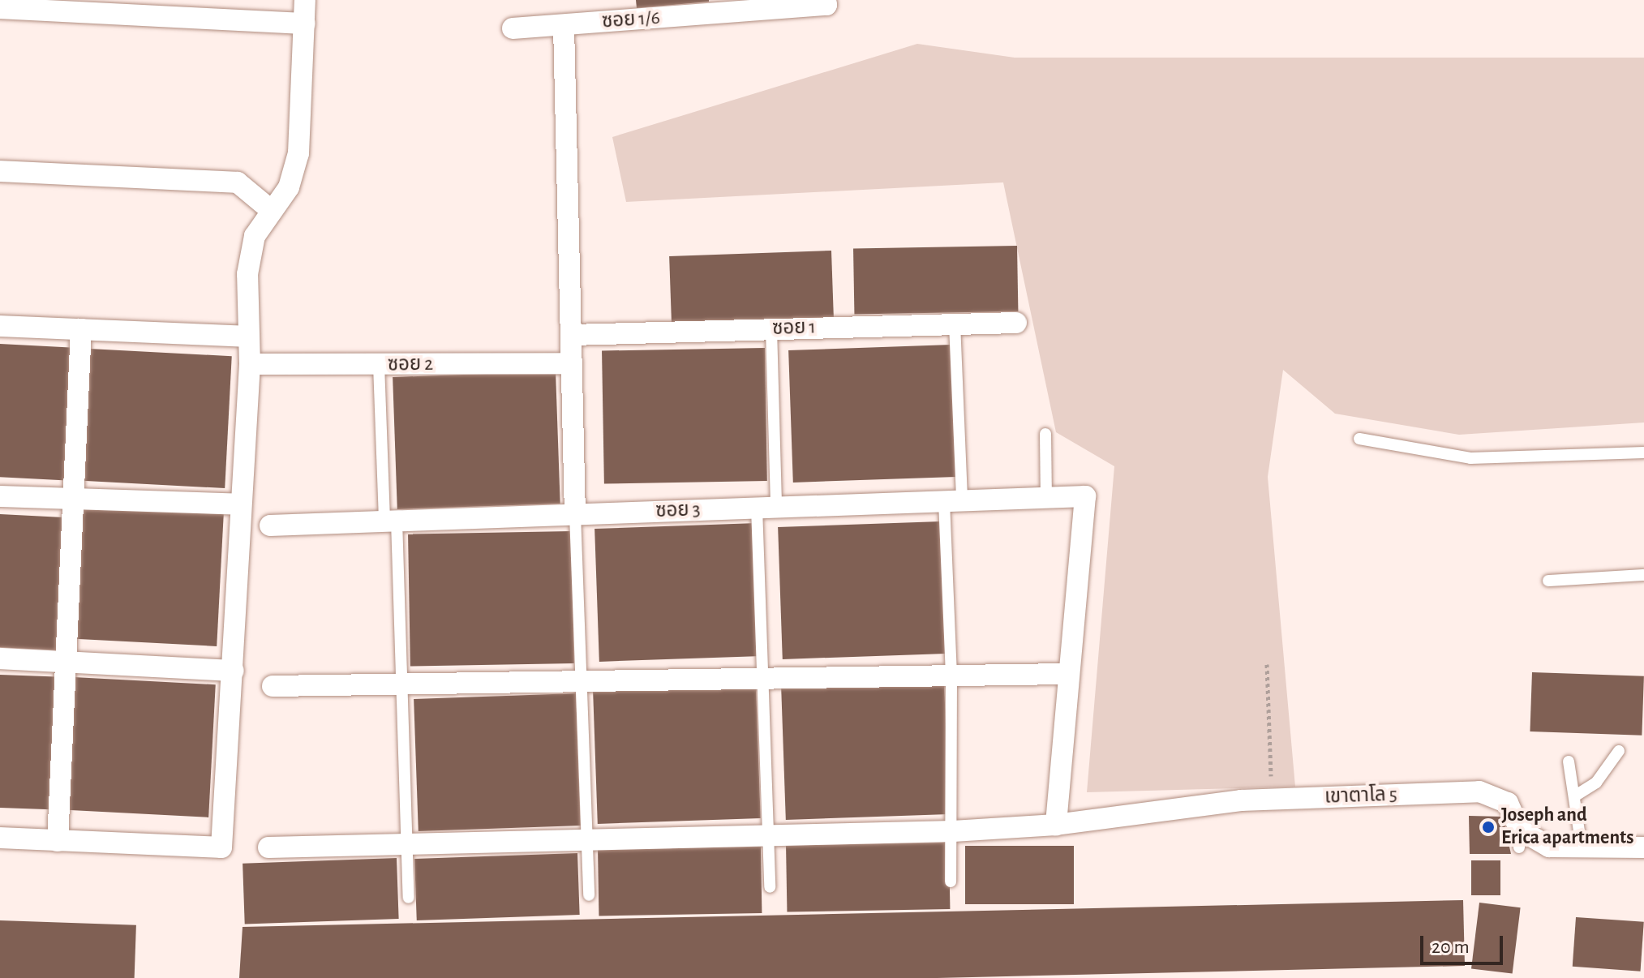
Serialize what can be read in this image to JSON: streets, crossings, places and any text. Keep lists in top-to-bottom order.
{
  "streets": {
    "street": [
      "ซอย 1/6",
      "ซอย 1",
      "ซอย 2",
      "ซอย 3",
      "เขาตาโล 5"
    ]
  },
  "places": ["Joseph and Erica apartments"],
  "scale_bar": "20 m"
}
